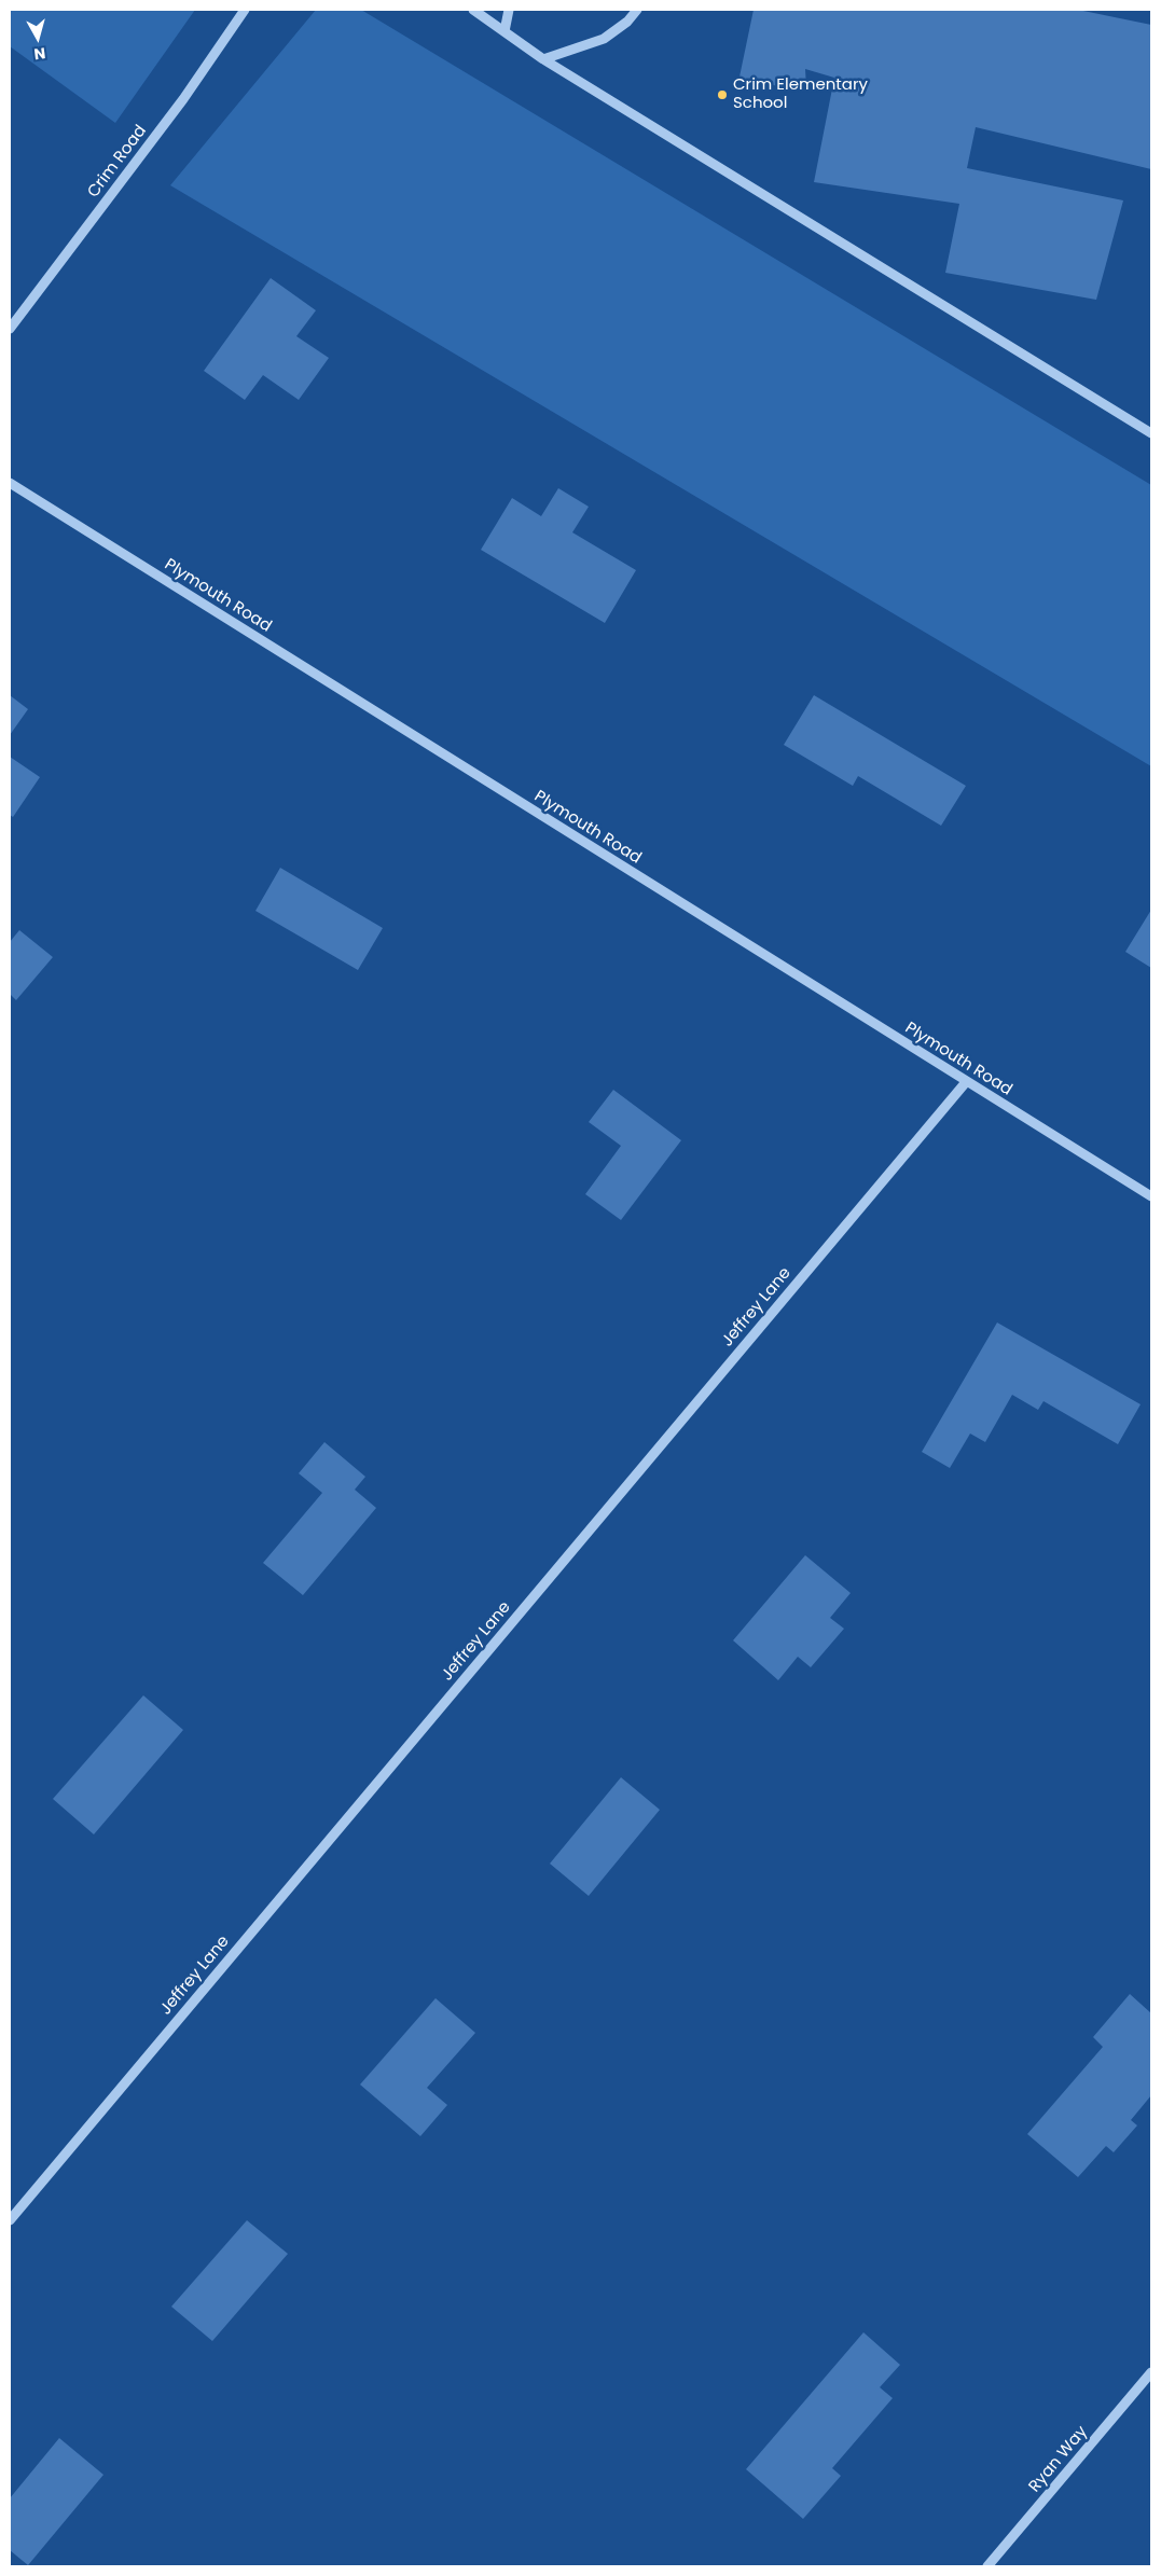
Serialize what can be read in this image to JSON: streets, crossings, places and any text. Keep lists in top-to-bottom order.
{
  "streets": {
    "street": [
      "Crim Road",
      "Plymouth Road",
      "Jeffrey Lane",
      "Ryan Way"
    ]
  },
  "crossings": [
    ["Plymouth Road", "Jeffrey Lane"]
  ],
  "places": ["Crim Elementary School"],
  "north": "bottom"
}
